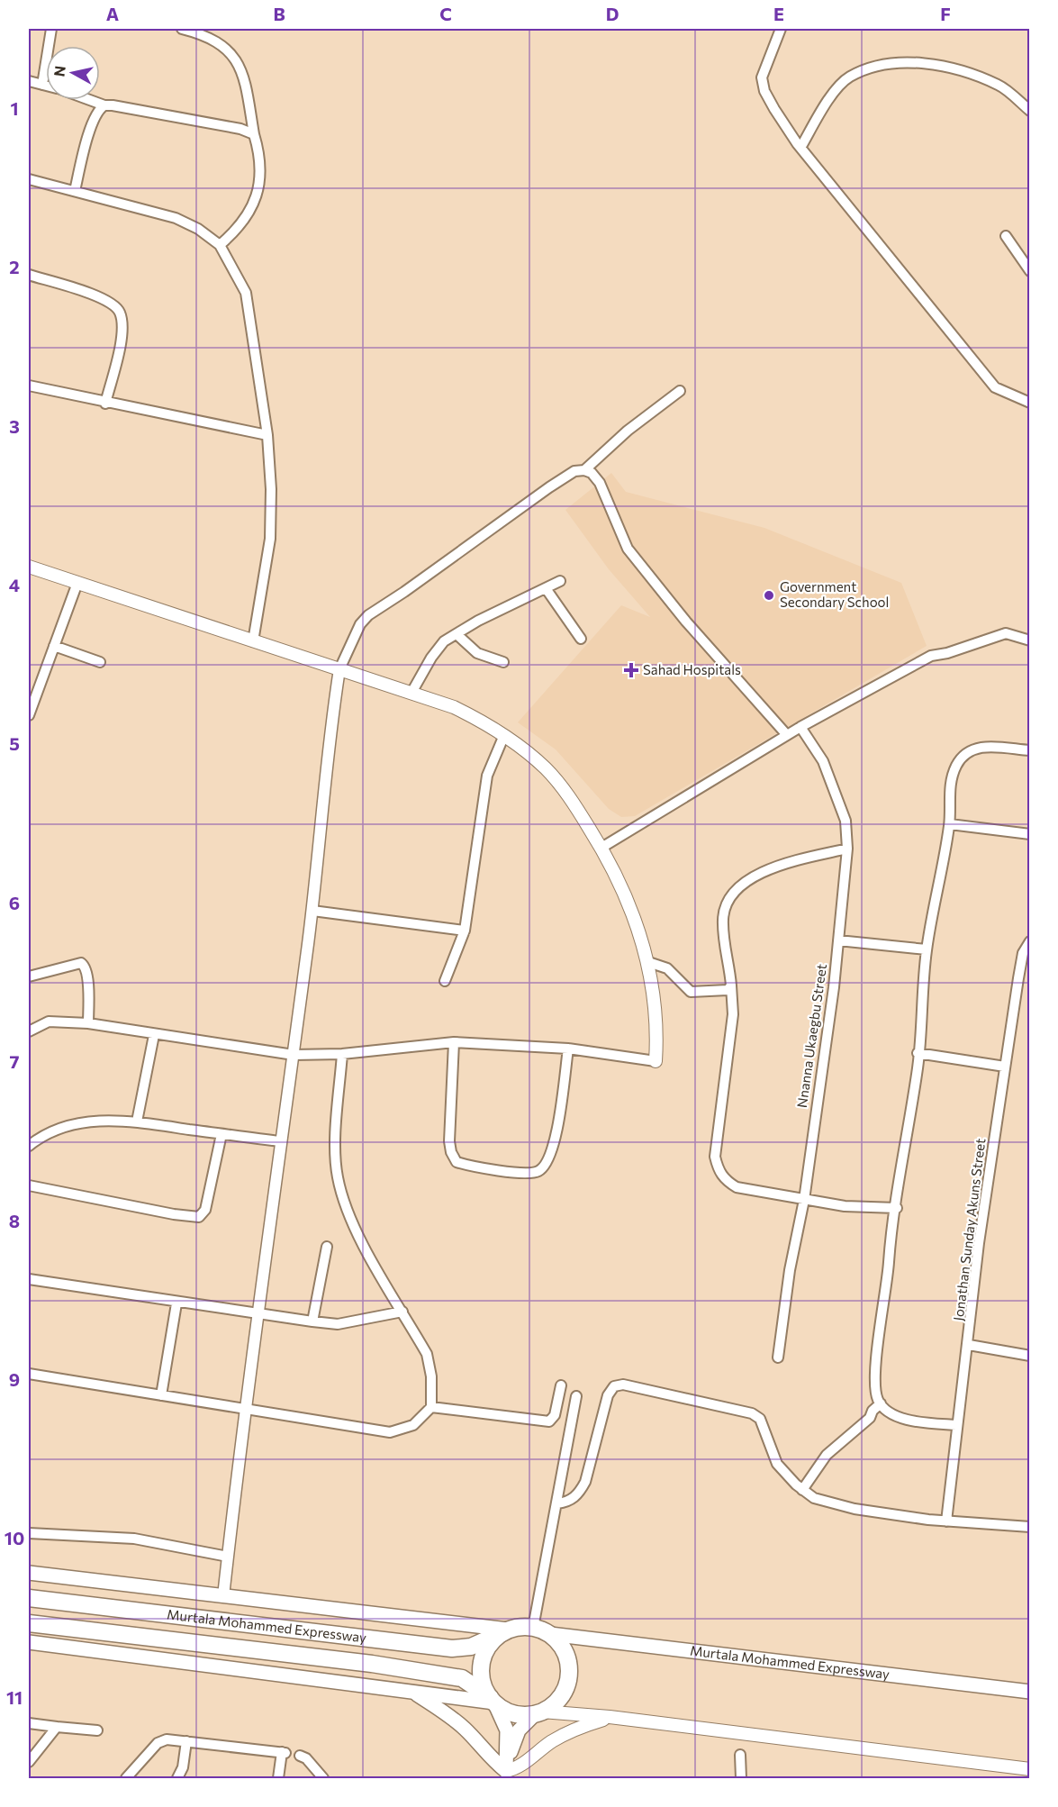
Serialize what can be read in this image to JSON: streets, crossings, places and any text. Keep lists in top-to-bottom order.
{
  "streets": {
    "highway": ["Murtala Mohammed Expressway"],
    "street": ["Nnanna Ukaegbu Street", "Jonathan Sunday Akuns Street"]
  },
  "places": {
    "other": ["Government Secondary School"],
    "health": ["Sahad Hospitals"]
  },
  "north": "left",
  "grid": {
    "columns": [
      "A",
      "B",
      "C",
      "D",
      "E",
      "F"
    ],
    "rows": [
      "1",
      "2",
      "3",
      "4",
      "5",
      "6",
      "7",
      "8",
      "9",
      "10",
      "11"
    ]
  }
}
